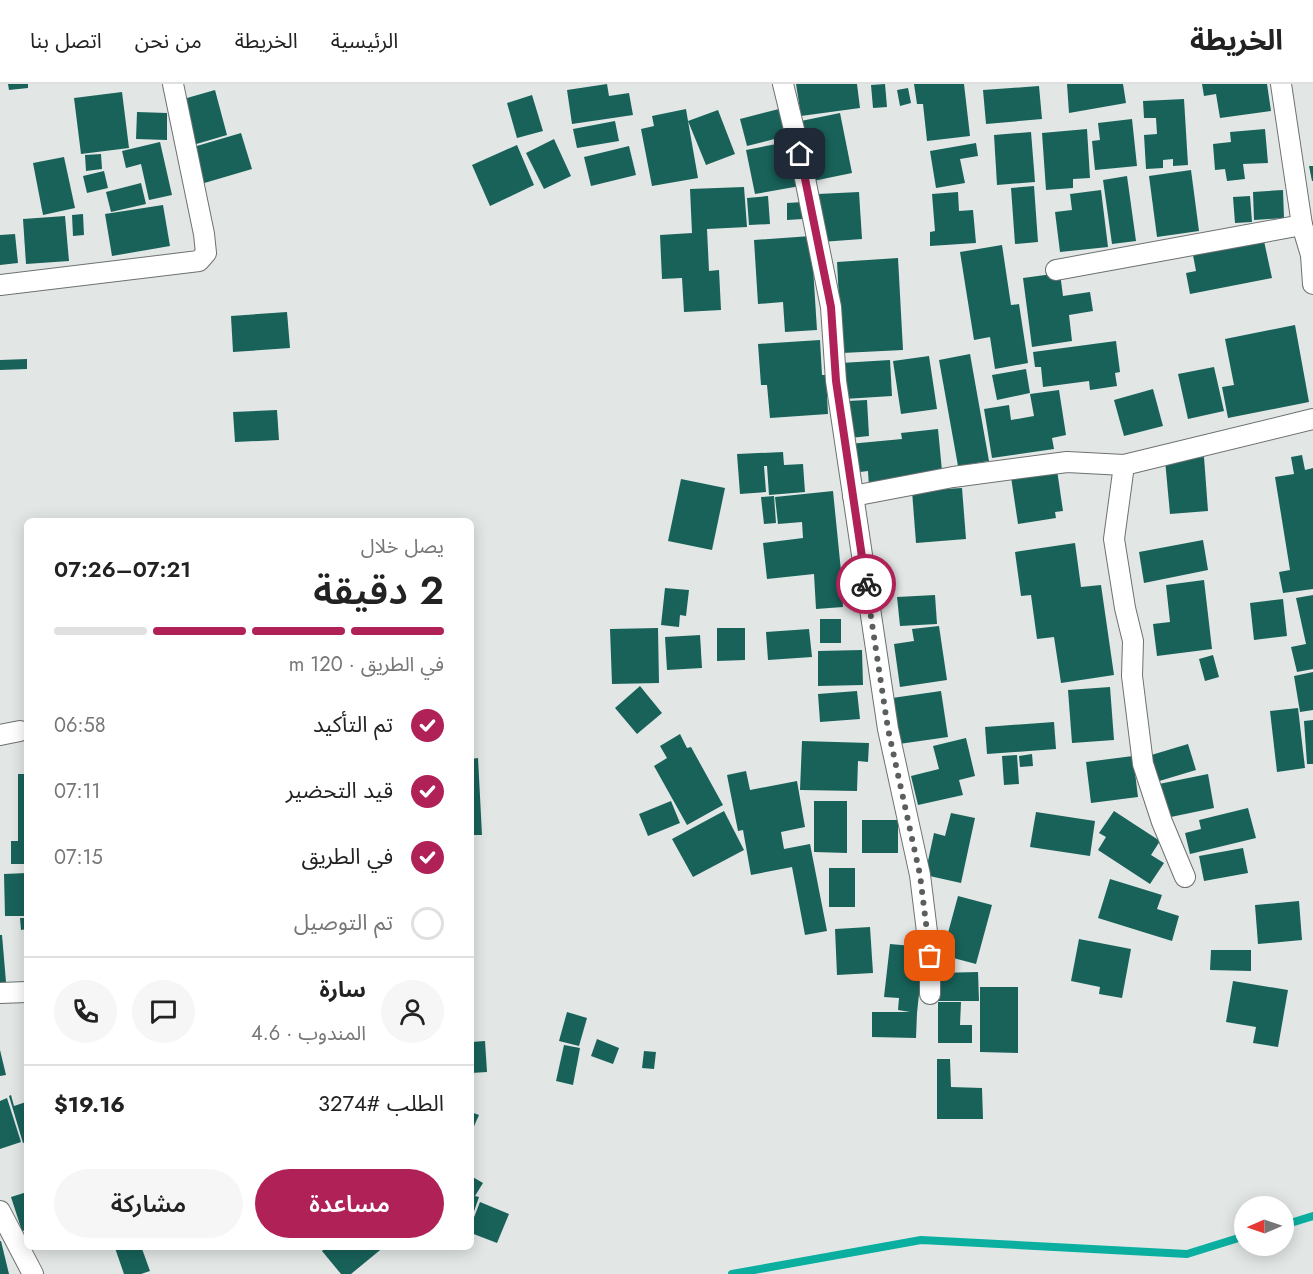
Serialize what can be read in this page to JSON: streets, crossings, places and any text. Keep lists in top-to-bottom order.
{
  "north": "left",
  "page": {
    "header": "الخريطة",
    "nav": [
      "الرئيسية",
      "الخريطة",
      "من نحن",
      "اتصل بنا"
    ],
    "heading": ["2 دقيقة", "يصل خلال", "07:21–07:26"],
    "panel": [
      "سارة",
      "المندوب · 4.6",
      "الطلب #3274",
      "$19.16"
    ],
    "bar": "في الطريق · 120 m",
    "list": [
      ["تم التأكيد", "06:58"],
      ["قيد التحضير", "07:11"],
      ["في الطريق", "07:15"],
      "تم التوصيل"
    ],
    "buttons": ["مساعدة", "مشاركة"]
  }
}
